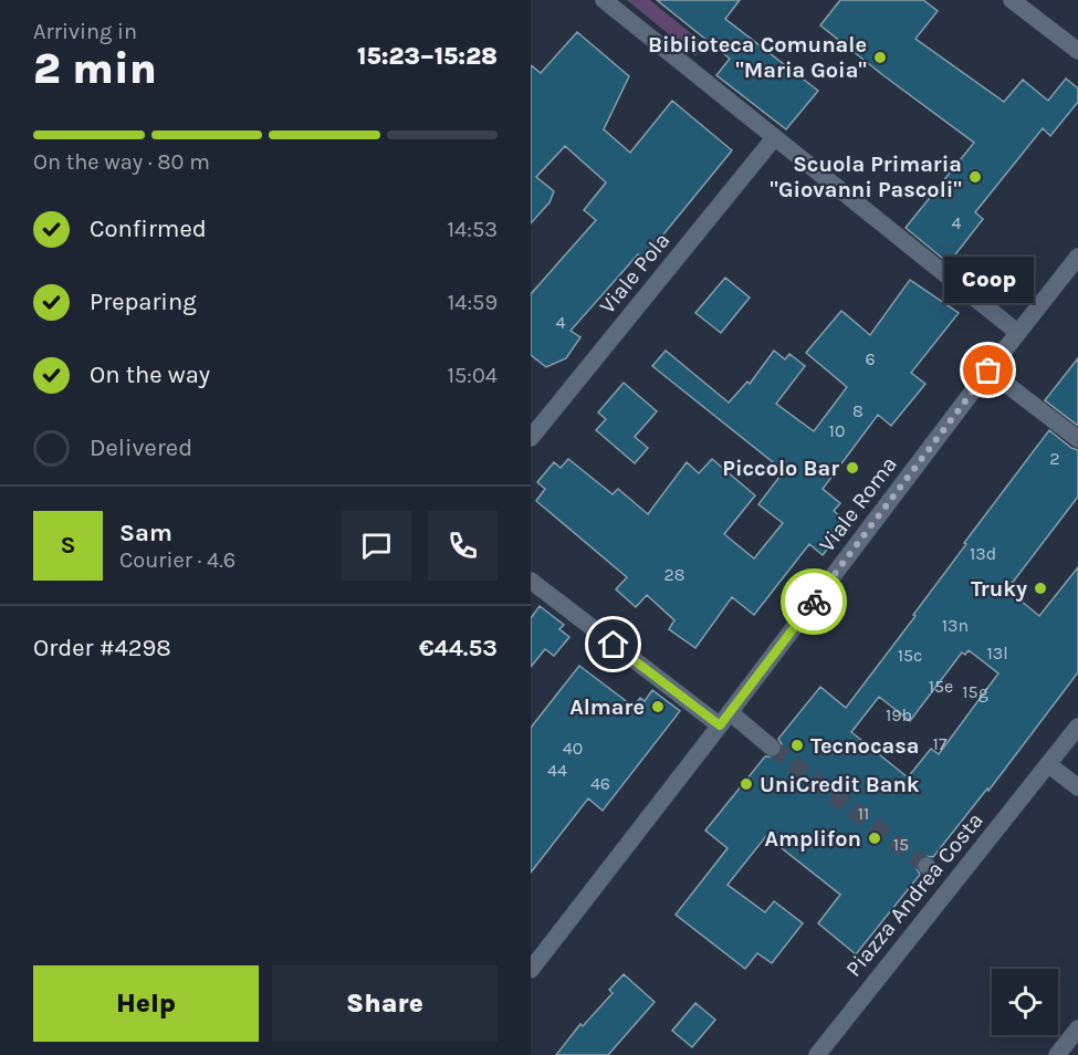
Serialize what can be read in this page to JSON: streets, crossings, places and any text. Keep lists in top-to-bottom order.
{
  "streets": {
    "street": ["Viale Pola", "Viale Roma", "Piazza Andrea Costa"]
  },
  "places": [
    "Biblioteca Comunale \"Maria Goia\"",
    "Scuola Primaria \"Giovanni Pascoli\"",
    "Coop",
    "Piccolo Bar",
    "Truky",
    "Almare",
    "Tecnocasa",
    "UniCredit Bank",
    "Amplifon"
  ],
  "house_numbers": [
    "4",
    "4",
    "6",
    "8",
    "10",
    "2",
    "13d",
    "28",
    "13n",
    "13l",
    "15c",
    "15e",
    "15g",
    "19b",
    "17",
    "40",
    "44",
    "46",
    "11",
    "15"
  ],
  "page": {
    "heading": ["2 min", "Arriving in", "15:23–15:28"],
    "panel": [
      "Sam",
      "Courier · 4.6",
      "Order #4298",
      "€44.53"
    ],
    "bar": "On the way · 80 m",
    "list": [
      ["Confirmed", "14:53"],
      ["Preparing", "14:59"],
      ["On the way", "15:04"],
      "Delivered"
    ],
    "bubble": "Coop",
    "round": "S",
    "buttons": ["Help", "Share"]
  }
}
